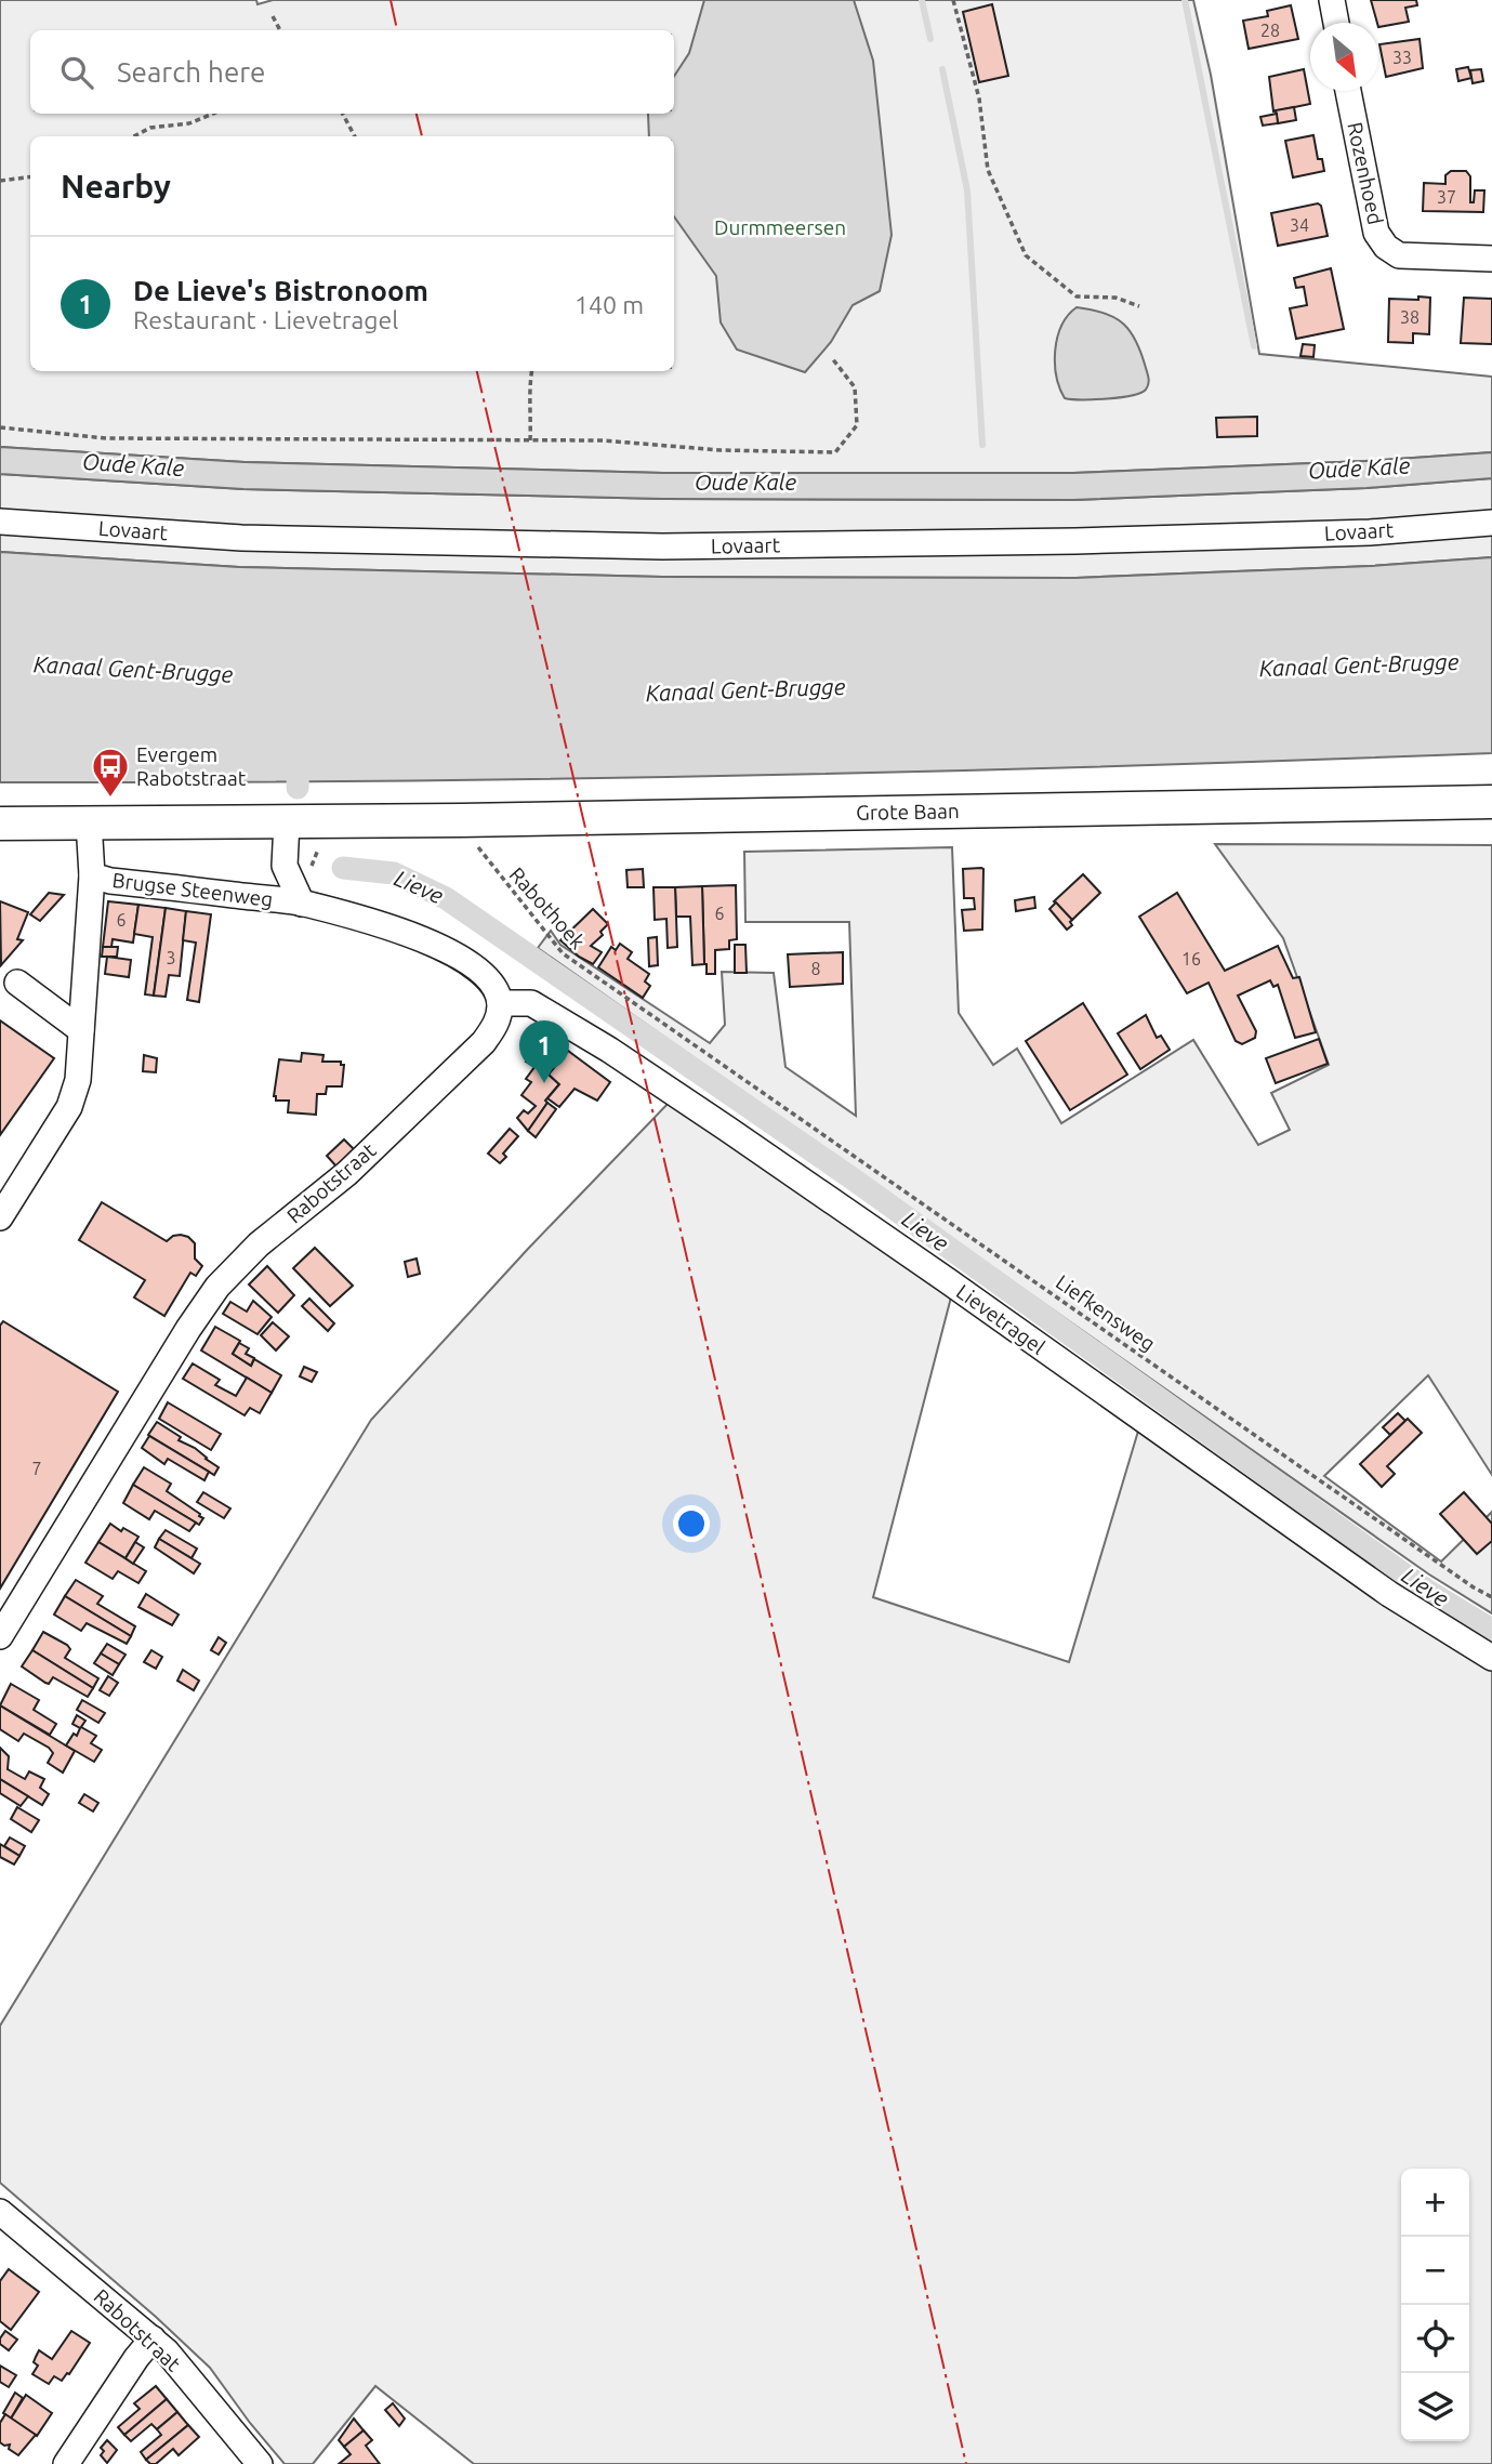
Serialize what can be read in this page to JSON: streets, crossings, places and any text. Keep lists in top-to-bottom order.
{
  "streets": {
    "main road": ["Grote Baan"],
    "street": [
      "Rozenhoed",
      "Lovaart",
      "Brugse Steenweg",
      "Rabotstraat",
      "Lievetragel"
    ],
    "path": ["Rabothoek", "Liefkensweg"]
  },
  "crossings": [
    ["Grote Baan", "Rabothoek"],
    ["Rabothoek", "Liefkensweg"],
    ["Rabotstraat", "Lievetragel"]
  ],
  "water": ["Oude Kale", "Kanaal Gent-Brugge", "Lieve"],
  "parks": ["Durmmeersen"],
  "places": {
    "bus stop": ["Evergem Rabotstraat"]
  },
  "house_numbers": [
    "28",
    "33",
    "37",
    "34",
    "38",
    "6",
    "6",
    "3",
    "16",
    "8",
    "7"
  ],
  "north": "bottom right",
  "page": {
    "search": "Search here",
    "heading": "Nearby",
    "list": [
      {
        "mark": "1",
        "name": "De Lieve's Bistronoom",
        "note": "Restaurant · Lievetragel",
        "value": "140 m"
      }
    ],
    "pins": "1",
    "map_buttons": ["+", "−"]
  }
}
